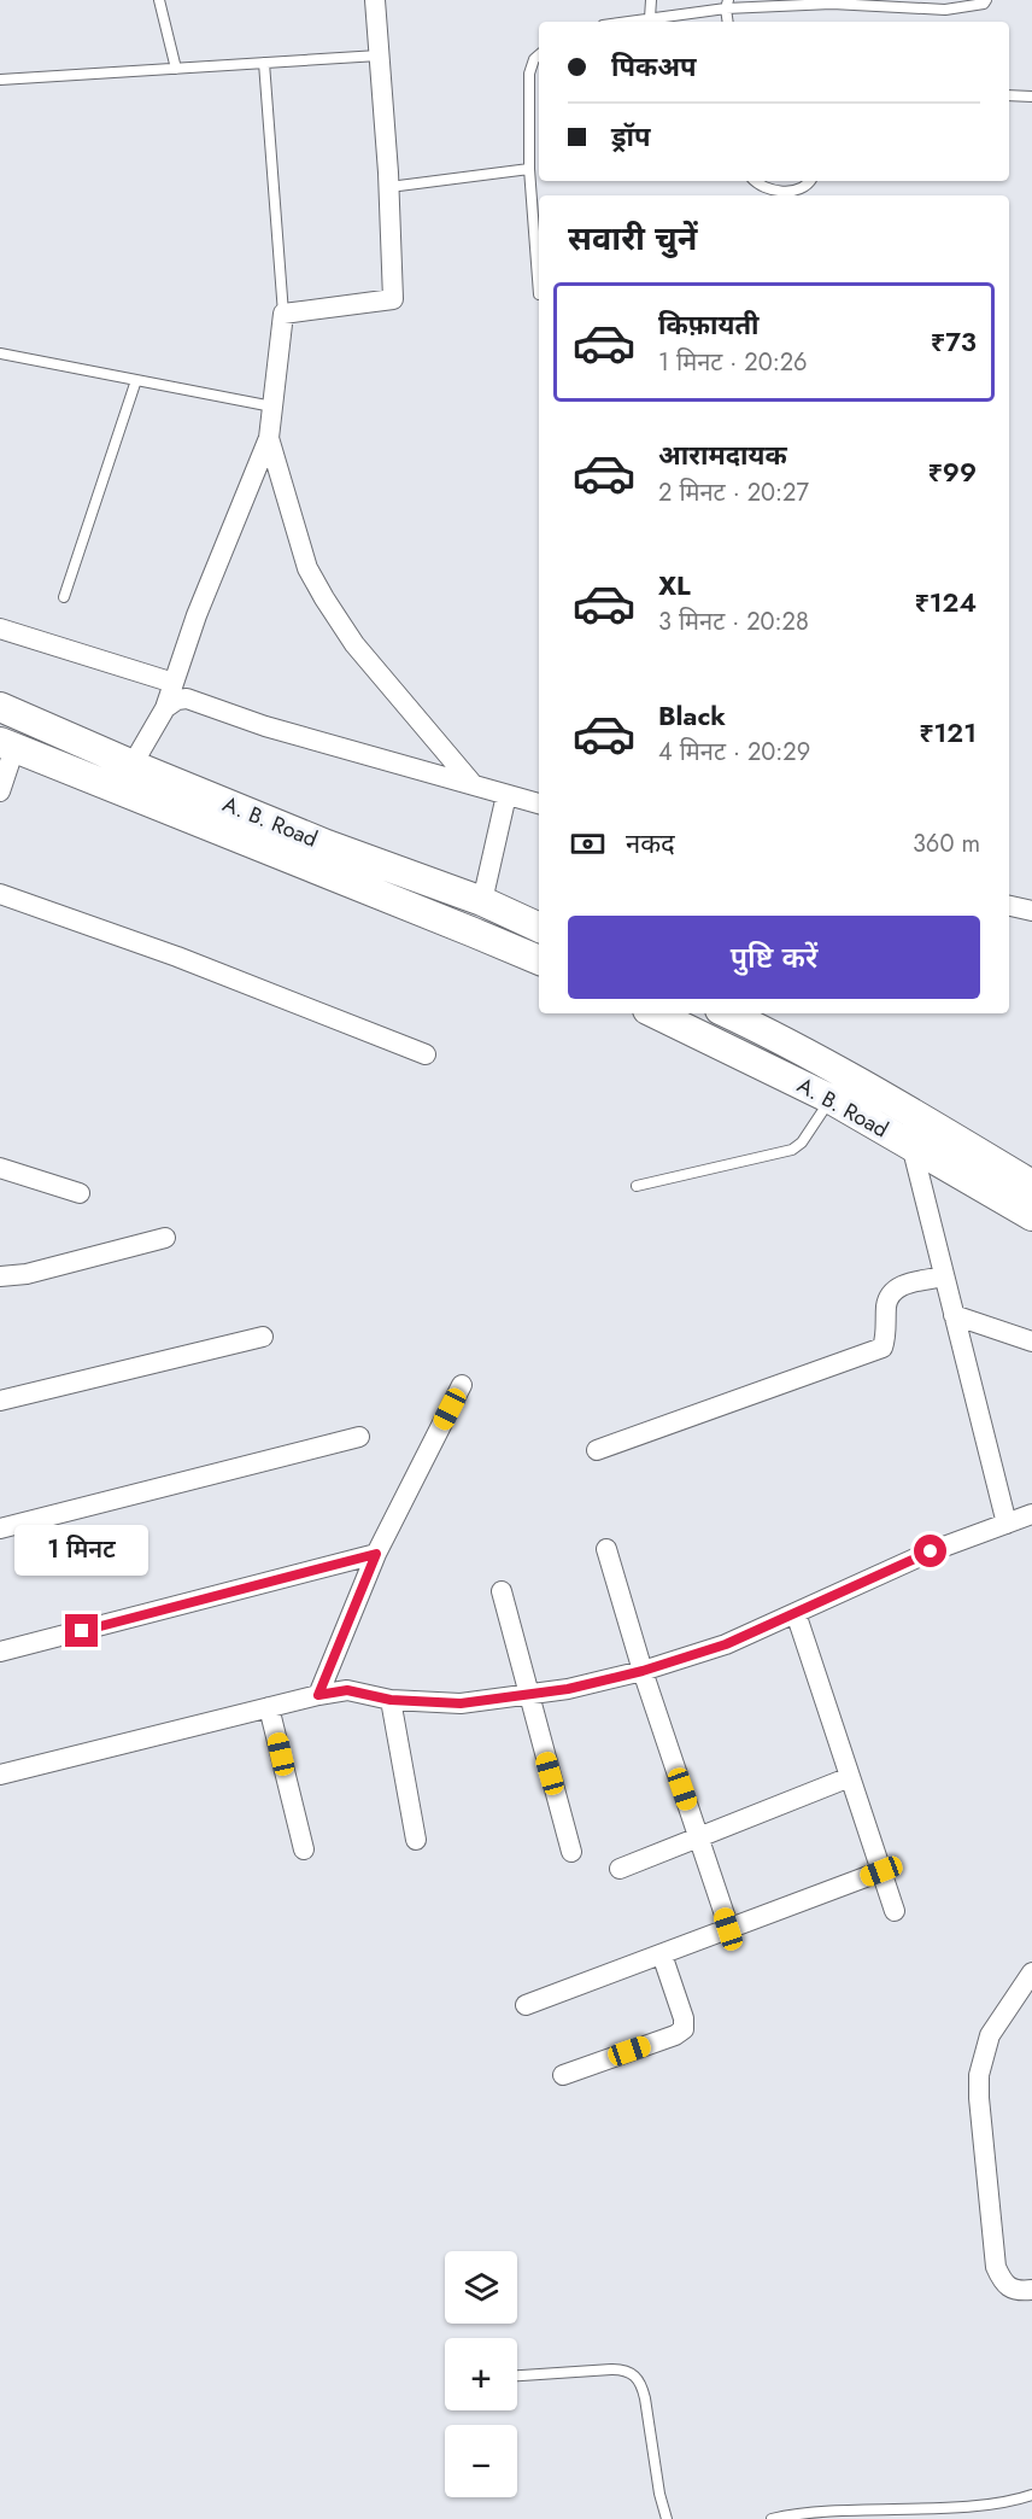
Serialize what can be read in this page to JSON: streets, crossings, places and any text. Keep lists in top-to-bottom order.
{
  "streets": {
    "main road": ["A. B. Road"]
  },
  "page": {
    "banner": ["पिकअप", "ड्रॉप"],
    "heading": "सवारी चुनें",
    "list": [
      {
        "name": "किफ़ायती",
        "note": "1 मिनट · 20:26",
        "value": "₹73"
      },
      {
        "name": "आरामदायक",
        "note": "2 मिनट · 20:27",
        "value": "₹99"
      },
      {
        "name": "XL",
        "note": "3 मिनट · 20:28",
        "value": "₹124"
      },
      {
        "name": "Black",
        "note": "4 मिनट · 20:29",
        "value": "₹121"
      }
    ],
    "pay": ["नकद", "360 m"],
    "buttons": "पुष्टि करें",
    "bubble": "1 मिनट",
    "map_buttons": ["+", "−"]
  }
}
